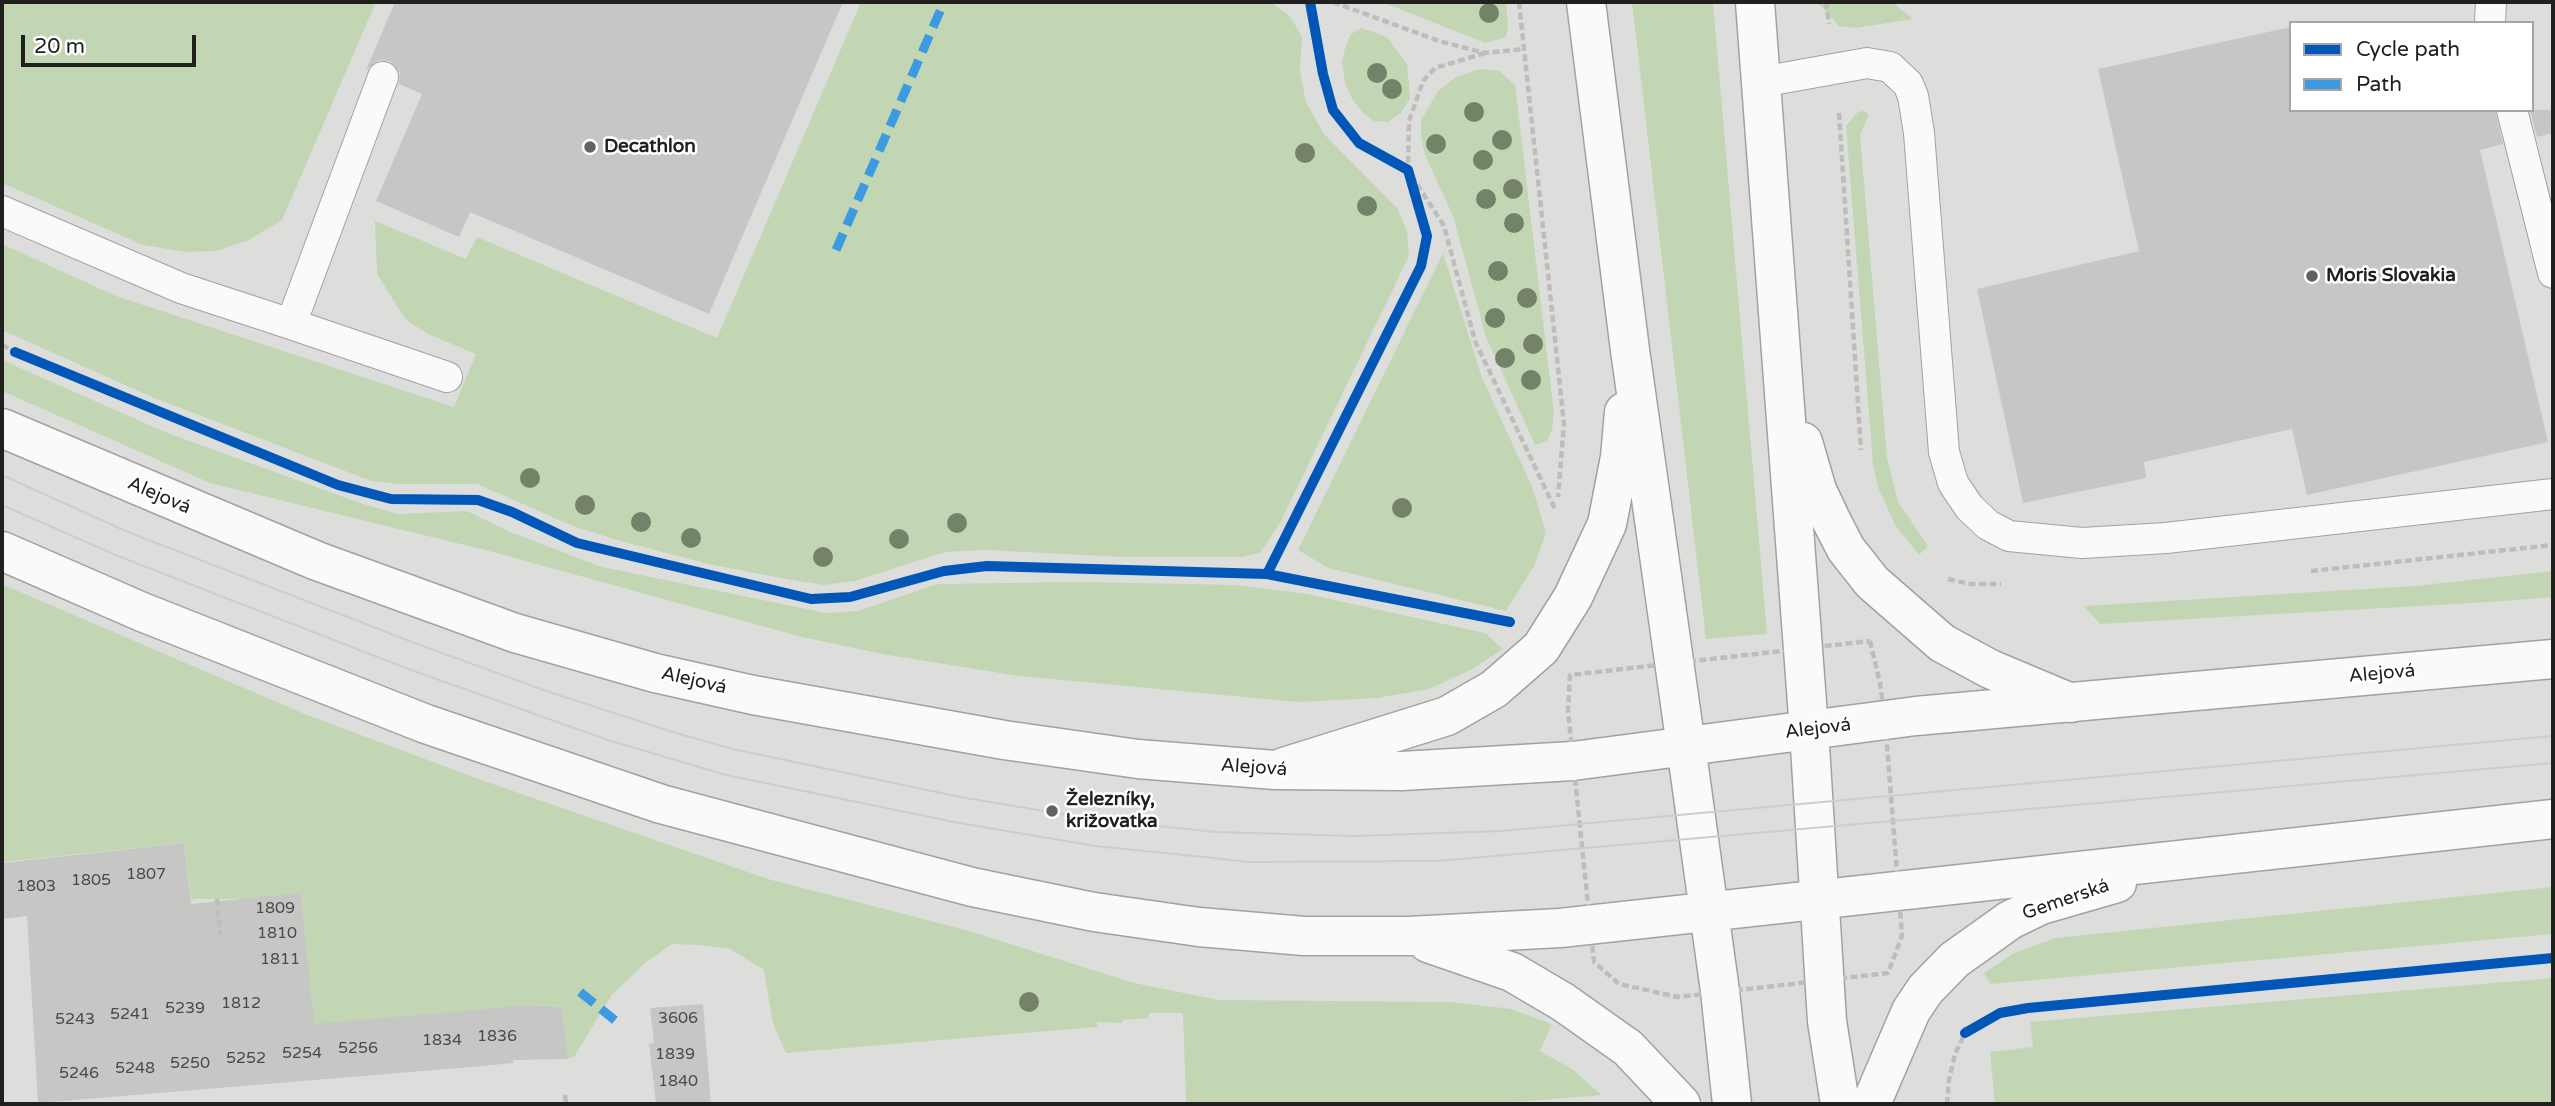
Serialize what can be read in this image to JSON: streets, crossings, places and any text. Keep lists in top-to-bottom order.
{
  "streets": {
    "street": ["Alejová", "Gemerská"]
  },
  "places": ["Decathlon", "Moris Slovakia", "Železníky, križovatka"],
  "house_numbers": [
    "1807",
    "1805",
    "1803",
    "1809",
    "1810",
    "1811",
    "1812",
    "5239",
    "5241",
    "3606",
    "5243",
    "1836",
    "1834",
    "5256",
    "5254",
    "1839",
    "5252",
    "5250",
    "5248",
    "5246",
    "1840"
  ],
  "legend": ["Cycle path", "Path"],
  "scale_bar": "20 m"
}
